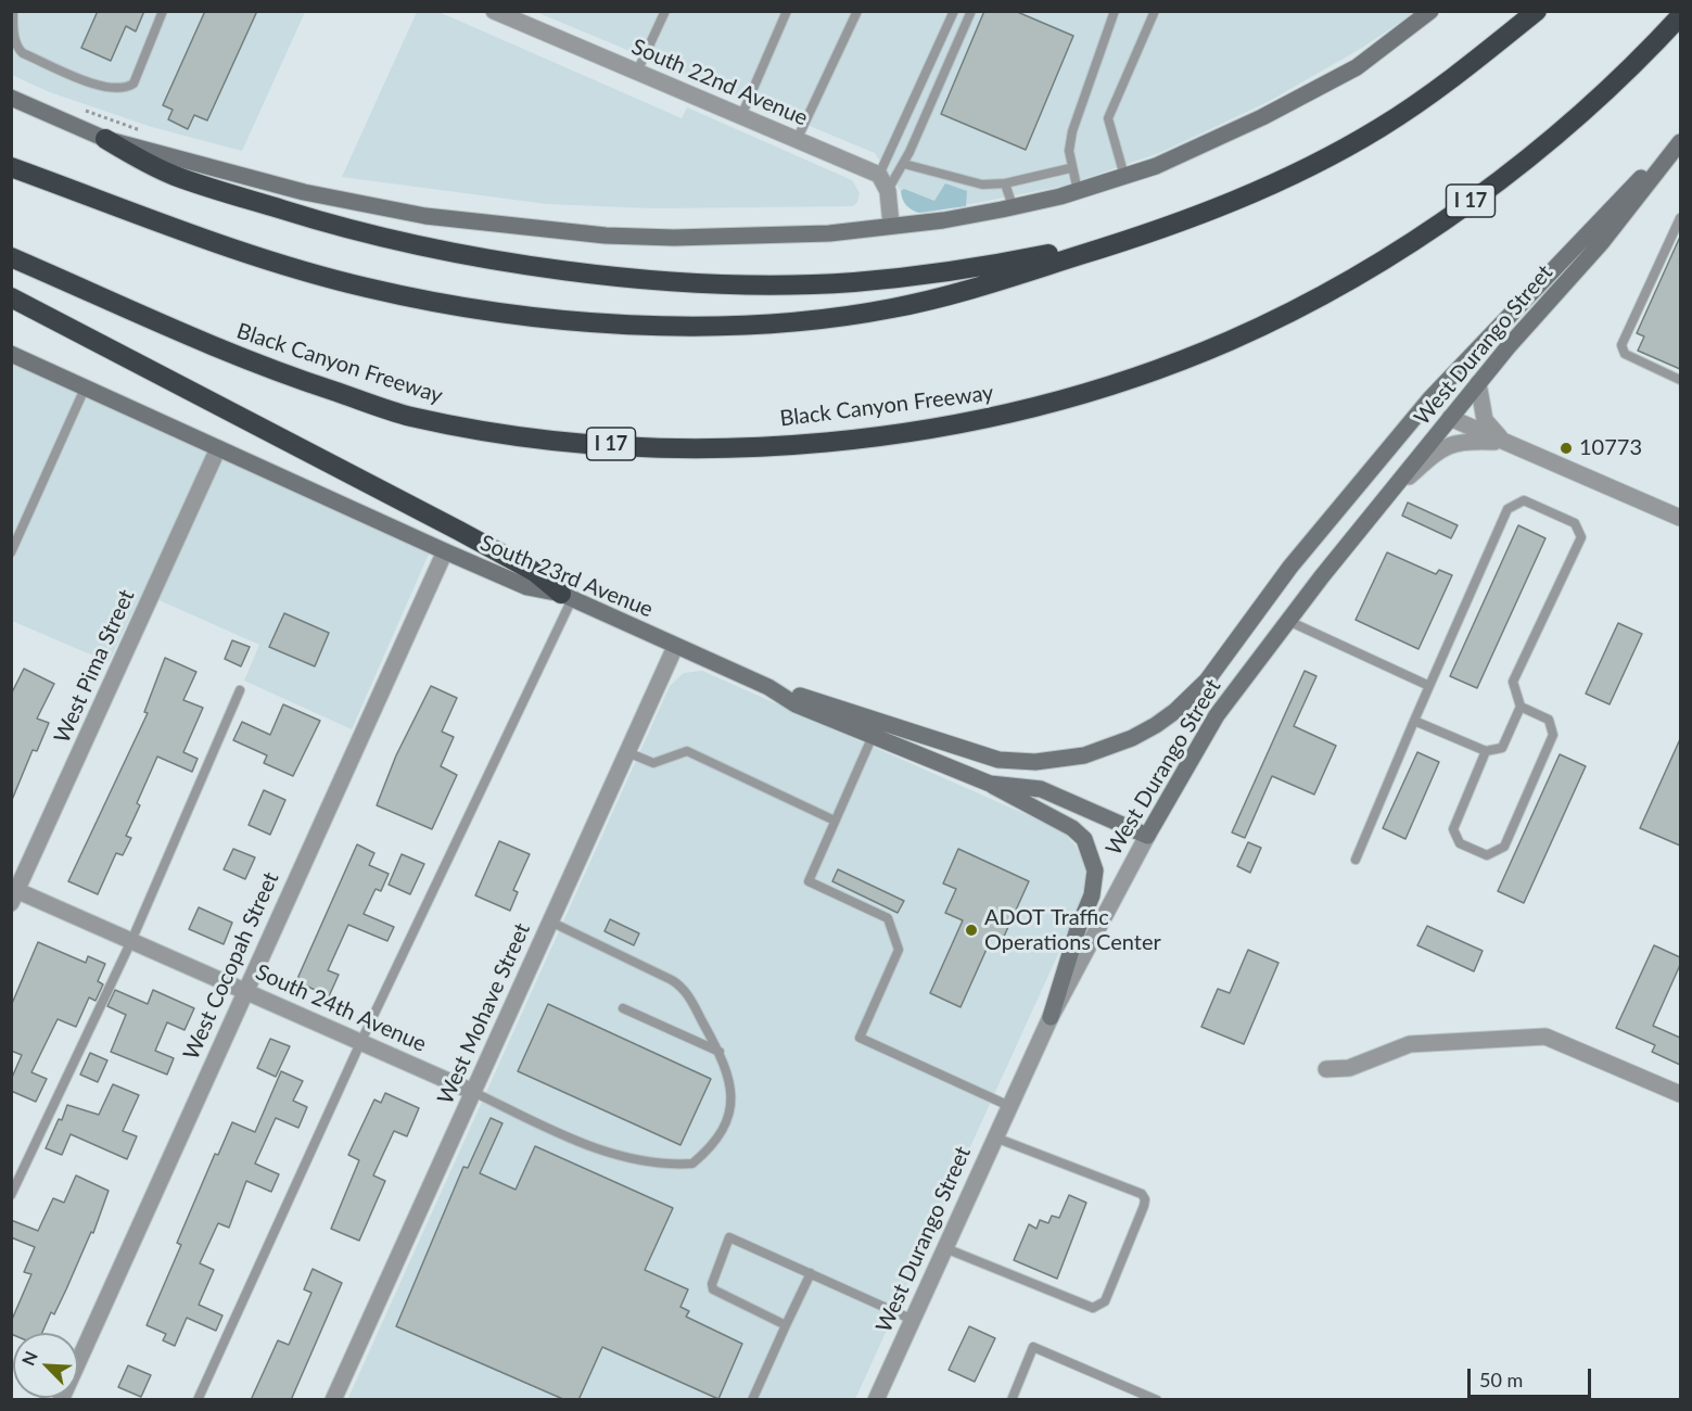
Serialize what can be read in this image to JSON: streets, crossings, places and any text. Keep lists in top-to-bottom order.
{
  "streets": {
    "highway": ["I 17", "Black Canyon Freeway"],
    "main road": ["West Durango Street", "South 23rd Avenue"],
    "street": [
      "South 22nd Avenue",
      "West Pima Street",
      "West Cocopah Street",
      "South 24th Avenue",
      "West Mohave Street"
    ]
  },
  "crossings": [
    ["West Durango Street", "South 23rd Avenue"],
    ["South 23rd Avenue", "West Pima Street"],
    ["South 23rd Avenue", "West Cocopah Street"],
    ["South 23rd Avenue", "West Mohave Street"],
    ["West Pima Street", "South 24th Avenue"],
    ["West Cocopah Street", "South 24th Avenue"],
    ["South 24th Avenue", "West Mohave Street"]
  ],
  "places": ["10773", "ADOT Traffic Operations Center"],
  "scale_bar": "50 m",
  "north": "top left"
}
